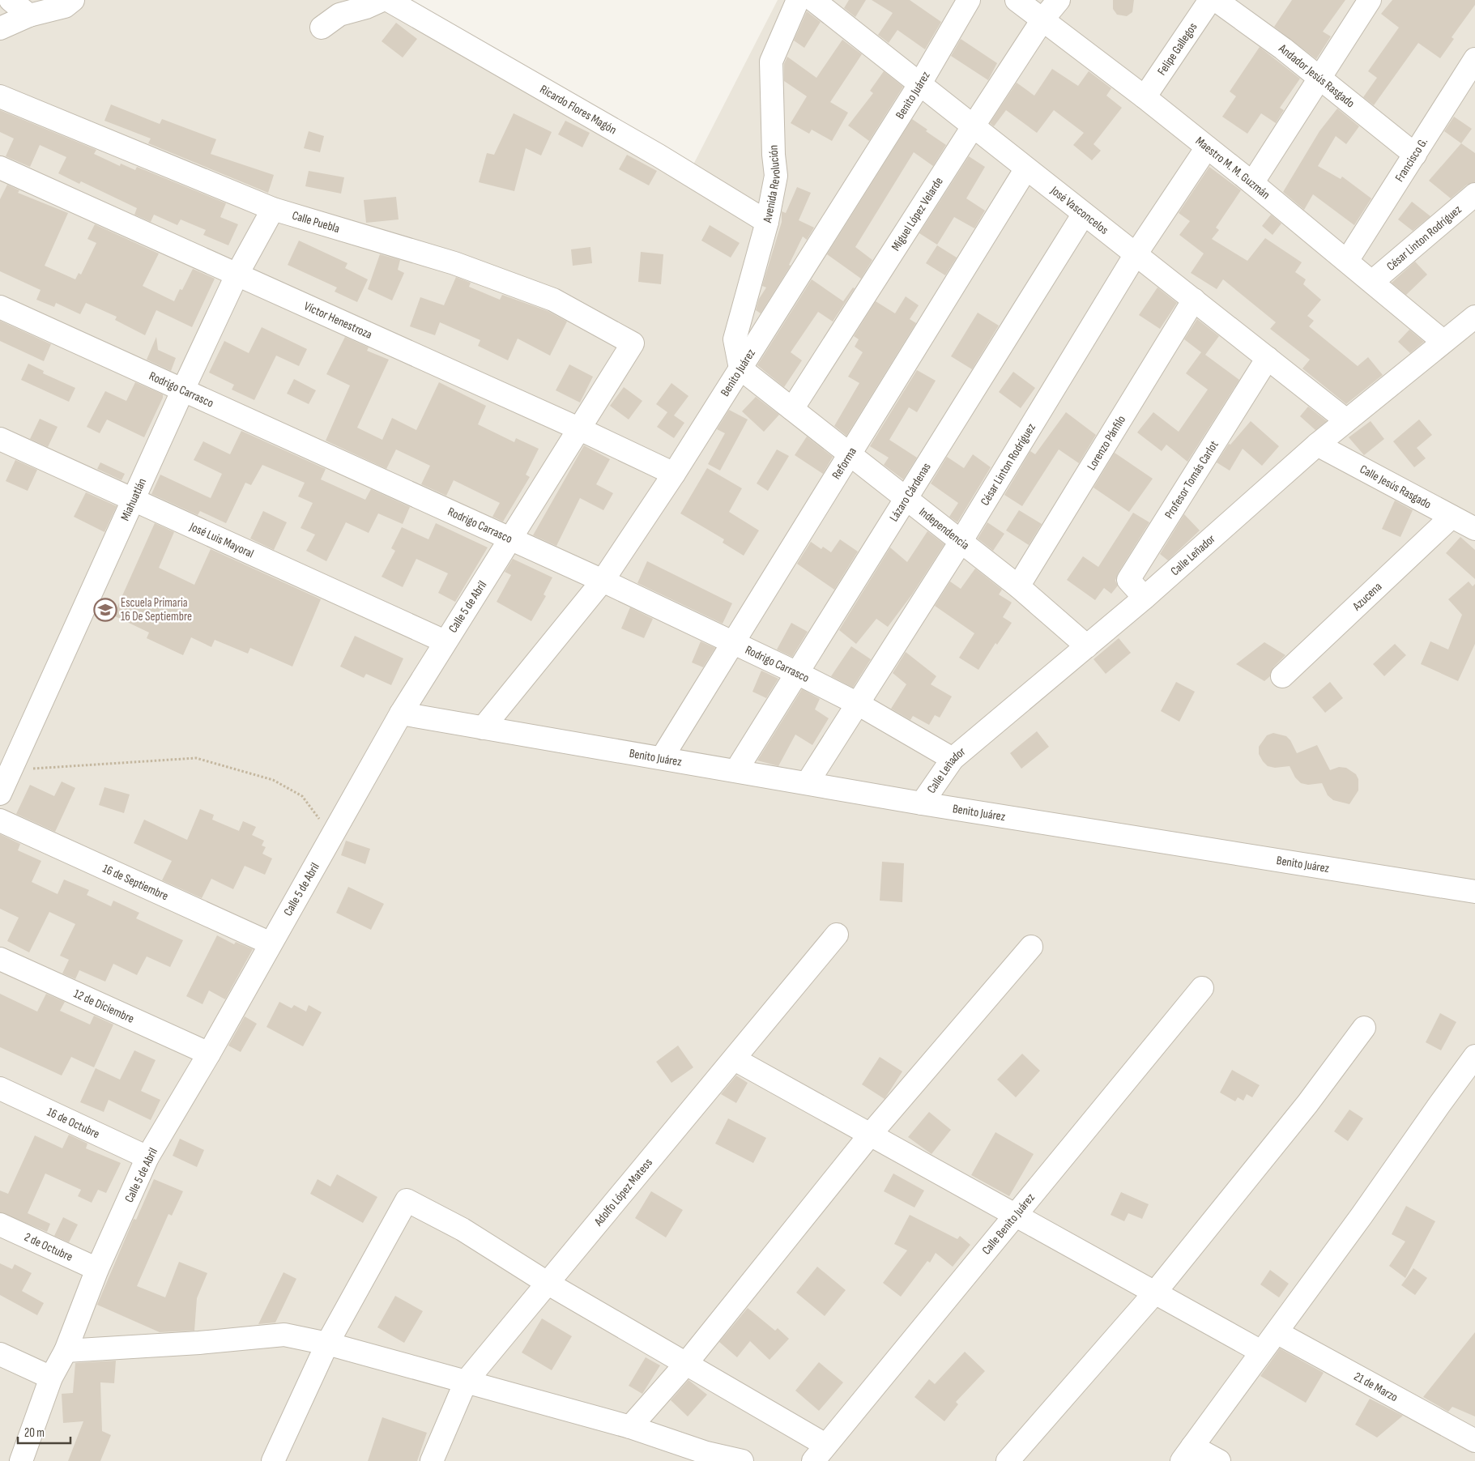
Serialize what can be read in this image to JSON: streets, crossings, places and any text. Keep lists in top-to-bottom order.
{
  "streets": {
    "street": [
      "Felipe Gallegos",
      "Andador Jesús Rasgado",
      "Benito Juárez",
      "Ricardo Flores Magón",
      "Francisco G.",
      "Maestro M. M. Guzmán",
      "Avenida Revolución",
      "José Vasconcelos",
      "Miguel López Velarde",
      "Calle Puebla",
      "César Linton Rodríguez",
      "Víctor Henestroza",
      "Rodrigo Carrasco",
      "Lorenzo Pánfilo",
      "Reforma",
      "Profesor Tomás Carlot",
      "Calle Jesús Rasgado",
      "Lázaro Cárdenas",
      "Miahuatlán",
      "Independencia",
      "José Luis Mayoral",
      "Calle Leñador",
      "Azucena",
      "Calle 5 de Abril",
      "16 de Septiembre",
      "12 de Diciembre",
      "16 de Octubre",
      "Adolfo López Mateos",
      "Calle Benito Juárez",
      "2 de Octubre",
      "21 de Marzo"
    ]
  },
  "crossings": [
    ["Felipe Gallegos", "Maestro M. M. Guzmán"],
    ["Andador Jesús Rasgado", "Francisco G."],
    ["Benito Juárez", "Avenida Revolución"],
    ["Benito Juárez", "José Vasconcelos"],
    ["Benito Juárez", "César Linton Rodríguez"],
    ["Benito Juárez", "Víctor Henestroza"],
    ["Benito Juárez", "Rodrigo Carrasco"],
    ["Benito Juárez", "Reforma"],
    ["Benito Juárez", "Lázaro Cárdenas"],
    ["Benito Juárez", "Independencia"],
    ["Benito Juárez", "Calle Leñador"],
    ["Benito Juárez", "Calle 5 de Abril"],
    ["Ricardo Flores Magón", "Avenida Revolución"],
    ["Francisco G.", "Maestro M. M. Guzmán"],
    ["Maestro M. M. Guzmán", "Miguel López Velarde"],
    ["Maestro M. M. Guzmán", "César Linton Rodríguez"],
    ["Maestro M. M. Guzmán", "Calle Leñador"],
    ["Avenida Revolución", "Independencia"],
    ["José Vasconcelos", "Miguel López Velarde"],
    ["José Vasconcelos", "César Linton Rodríguez"],
    ["José Vasconcelos", "Lorenzo Pánfilo"],
    ["José Vasconcelos", "Reforma"],
    ["José Vasconcelos", "Profesor Tomás Carlot"],
    ["José Vasconcelos", "Lázaro Cárdenas"],
    ["José Vasconcelos", "Calle Leñador"],
    ["Miguel López Velarde", "Independencia"],
    ["Calle Puebla", "Miahuatlán"],
    ["Calle Puebla", "Calle 5 de Abril"],
    ["César Linton Rodríguez", "Rodrigo Carrasco"],
    ["César Linton Rodríguez", "Independencia"],
    ["Víctor Henestroza", "Miahuatlán"],
    ["Víctor Henestroza", "Calle 5 de Abril"],
    ["Rodrigo Carrasco", "Reforma"],
    ["Rodrigo Carrasco", "Lázaro Cárdenas"],
    ["Rodrigo Carrasco", "Miahuatlán"],
    ["Rodrigo Carrasco", "Calle Leñador"],
    ["Rodrigo Carrasco", "Calle 5 de Abril"],
    ["Lorenzo Pánfilo", "Independencia"],
    ["Reforma", "Independencia"],
    ["Profesor Tomás Carlot", "Calle Leñador"],
    ["Calle Jesús Rasgado", "Calle Leñador"],
    ["Calle Jesús Rasgado", "Azucena"],
    ["Lázaro Cárdenas", "Independencia"],
    ["Miahuatlán", "José Luis Mayoral"],
    ["Independencia", "Calle Leñador"],
    ["José Luis Mayoral", "Calle 5 de Abril"],
    ["Calle 5 de Abril", "16 de Septiembre"],
    ["Calle 5 de Abril", "12 de Diciembre"],
    ["Calle 5 de Abril", "16 de Octubre"],
    ["Calle 5 de Abril", "2 de Octubre"]
  ],
  "places": {
    "school or university": ["Escuela Primaria 16 De Septiembre"]
  },
  "scale_bar": "20 m"
}
